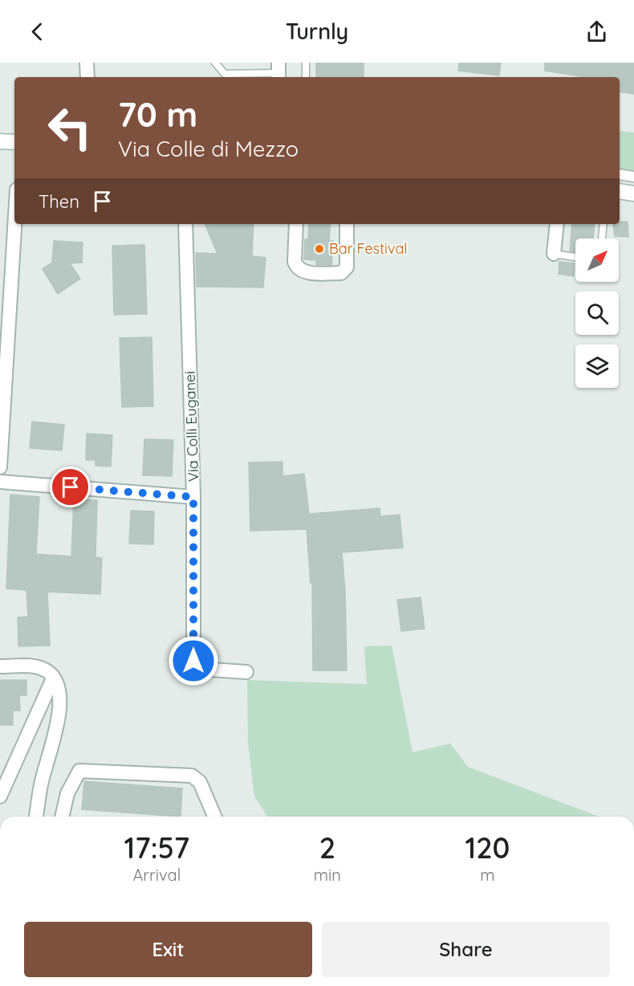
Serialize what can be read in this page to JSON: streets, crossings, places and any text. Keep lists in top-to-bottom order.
{
  "streets": {
    "street": ["Via Colli Euganei"]
  },
  "places": ["Bar Festival"],
  "north": "top right",
  "page": {
    "header": "Turnly",
    "turn": ["70 m", "Via Colle di Mezzo"],
    "then": "Then",
    "eta": [
      "17:57",
      "Arrival",
      "2",
      "min",
      "120",
      "m"
    ],
    "buttons": ["Exit", "Share"]
  }
}
